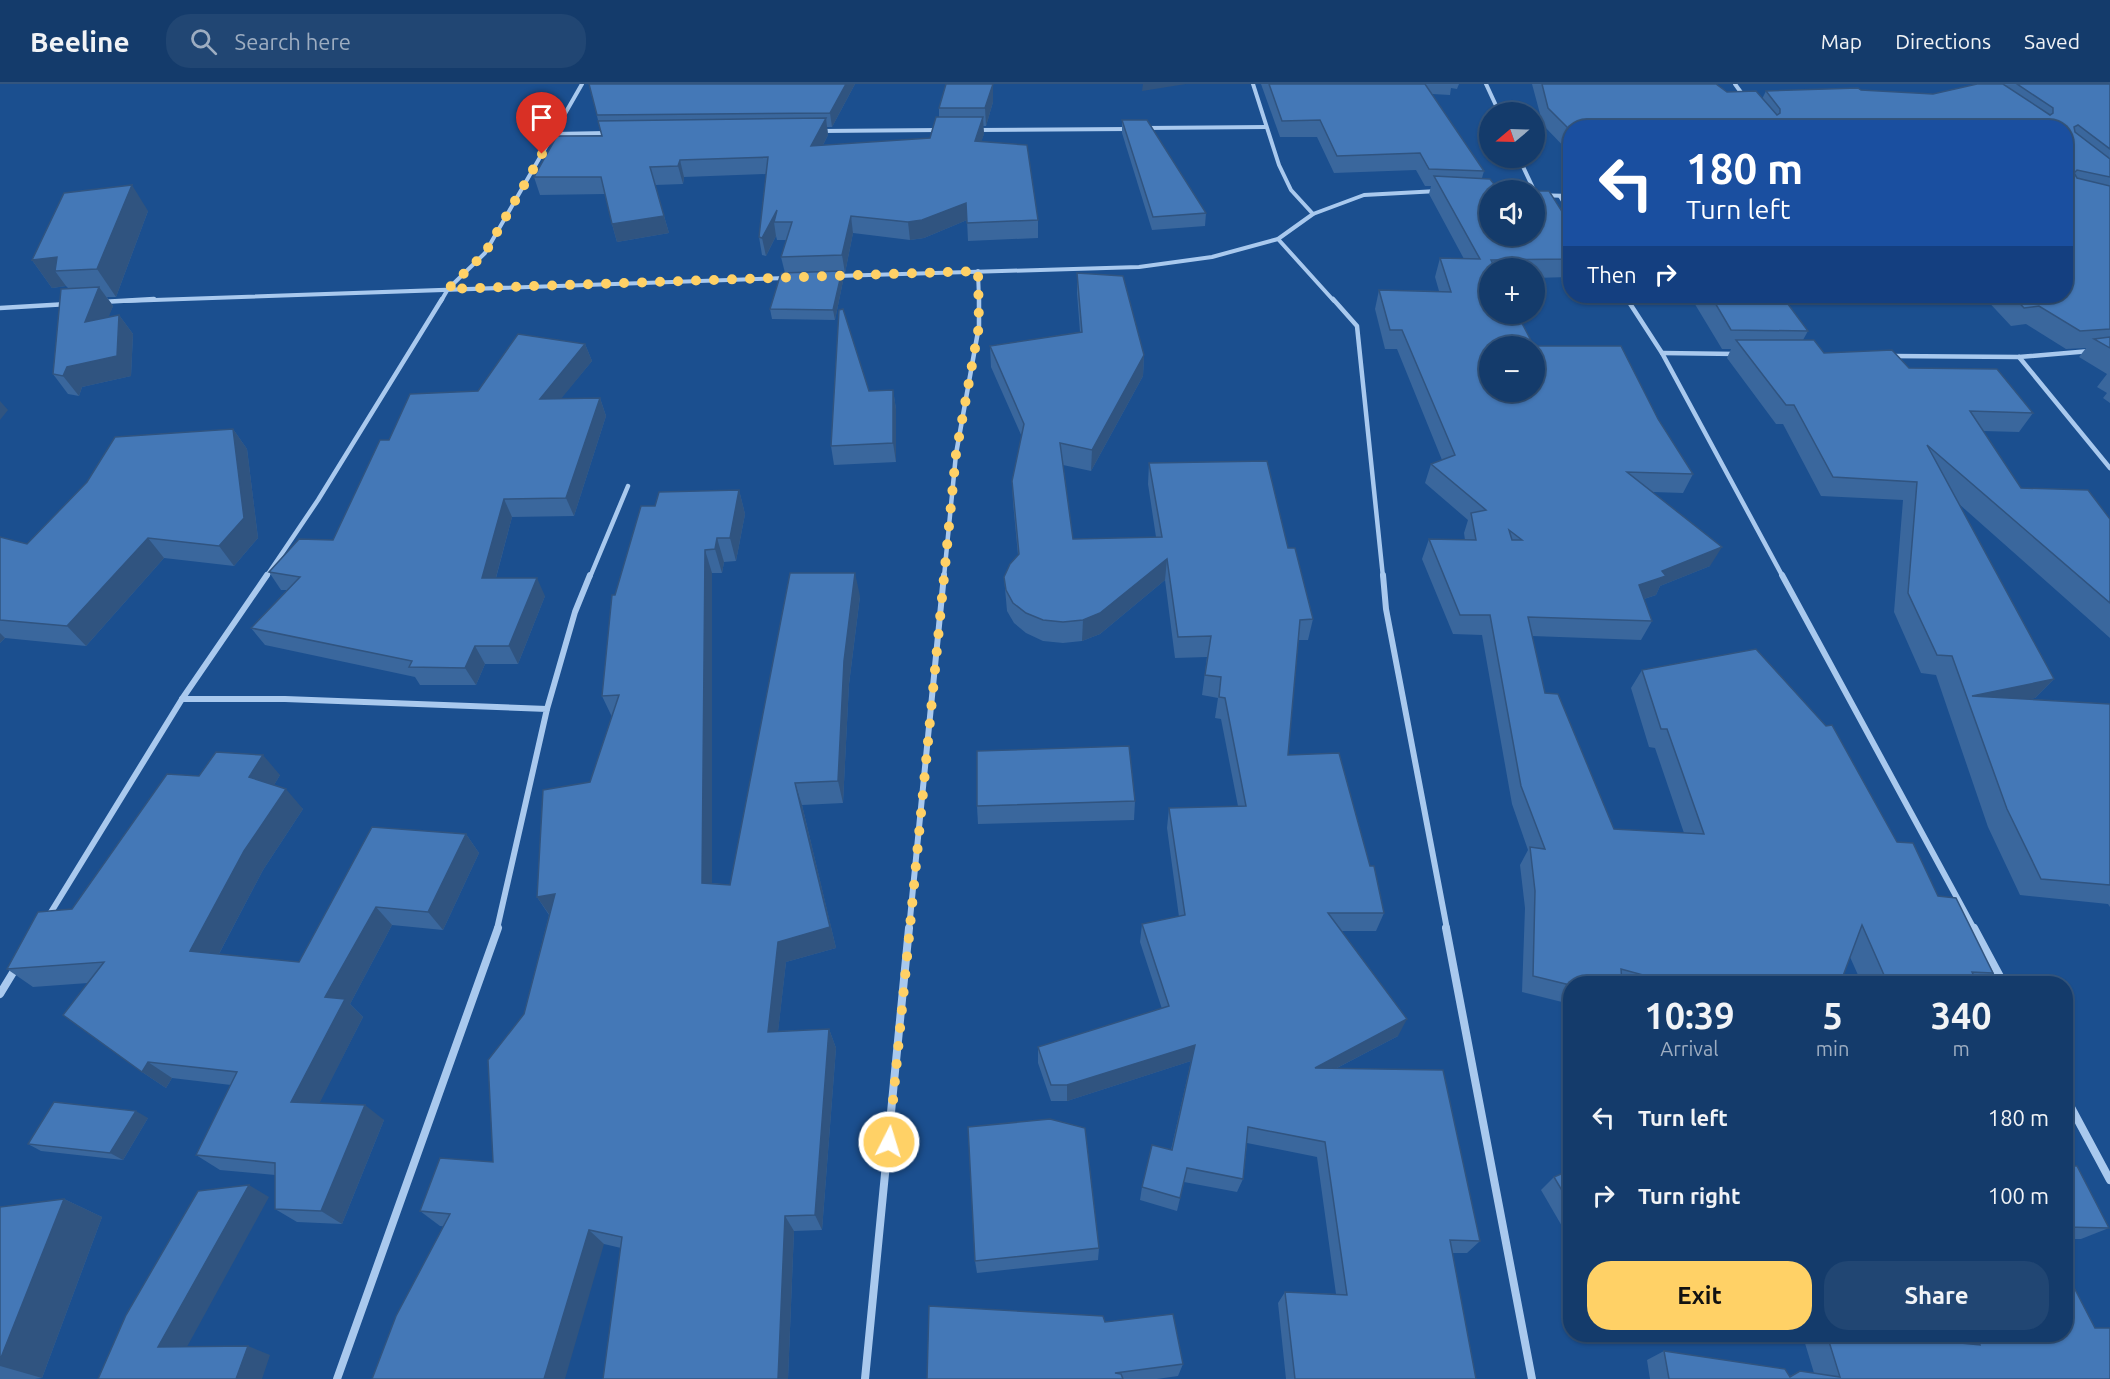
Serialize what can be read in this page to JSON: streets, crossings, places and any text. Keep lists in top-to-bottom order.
{
  "north": "left",
  "page": {
    "header": "Beeline",
    "search": "Search here",
    "nav": ["Map", "Directions", "Saved"],
    "map_buttons": ["+", "−"],
    "turn": ["180 m", "Turn left"],
    "then": "Then",
    "eta": [
      "10:39",
      "Arrival",
      "5",
      "min",
      "340",
      "m"
    ],
    "list": [
      {
        "name": "Turn left",
        "value": "180 m"
      },
      {
        "name": "Turn right",
        "value": "100 m"
      }
    ],
    "buttons": ["Exit", "Share"]
  }
}
